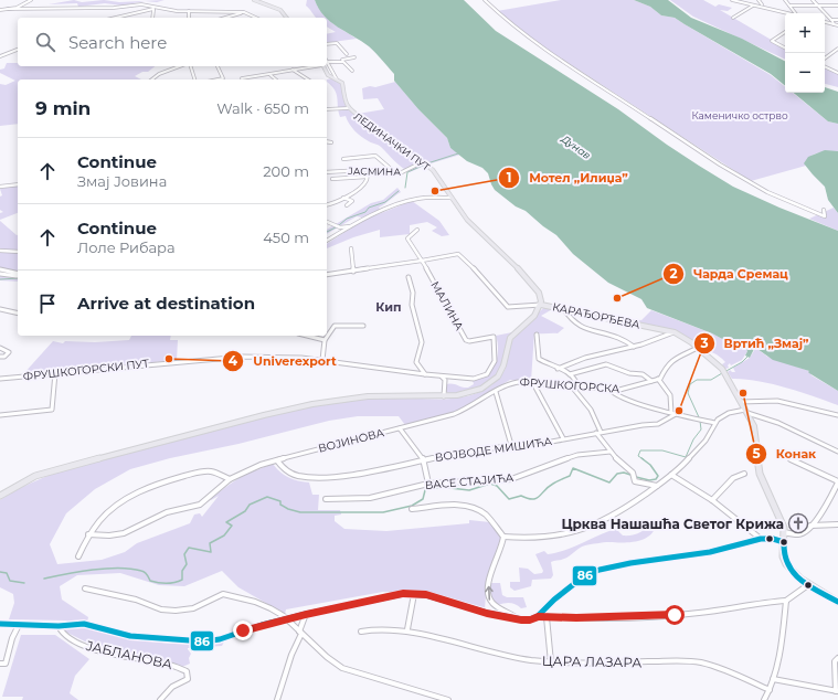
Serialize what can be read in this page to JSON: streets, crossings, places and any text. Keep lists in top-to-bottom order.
{
  "streets": {
    "main road": ["ЛЕДИНАЧКИ ПУТ", "КАРАЂОРЂЕВА"],
    "street": [
      "ЈАСМИНА",
      "МАЛИНА",
      "ФРУШКОГОРСКИ ПУТ",
      "ФРУШКОГОРСКА",
      "ВОЈИНОВА",
      "ВОЈВОДЕ МИШИЋА",
      "ВАСЕ СТАЈИЋА",
      "ЈАБЛАНОВА",
      "ЦАРА ЛАЗАРА"
    ]
  },
  "crossings": [
    ["ЛЕДИНАЧКИ ПУТ", "ЈАСМИНА"],
    ["ЛЕДИНАЧКИ ПУТ", "КАРАЂОРЂЕВА"],
    ["ФРУШКОГОРСКА", "ВОЈИНОВА"],
    ["ВОЈИНОВА", "ВОЈВОДЕ МИШИЋА"]
  ],
  "districts": ["Кип"],
  "water": ["Дунав"],
  "parks": ["Каменичко острво"],
  "places": {
    "other": [
      "Мотел „Илиџа”",
      "Чарда Сремац",
      "Univerexport",
      "Конак",
      "Вртић „Змај”"
    ],
    "church": ["Црква Нашашћа Светог Крижа"]
  },
  "lines": ["transit line 86"],
  "page": {
    "map_buttons": ["+", "−"],
    "search": "Search here",
    "heading": ["9 min", "Walk · 650 m"],
    "list": [
      ["Continue", "Змај Јовина", "200 m"],
      ["Continue", "Лоле Рибара", "450 m"],
      "Arrive at destination"
    ]
  }
}
